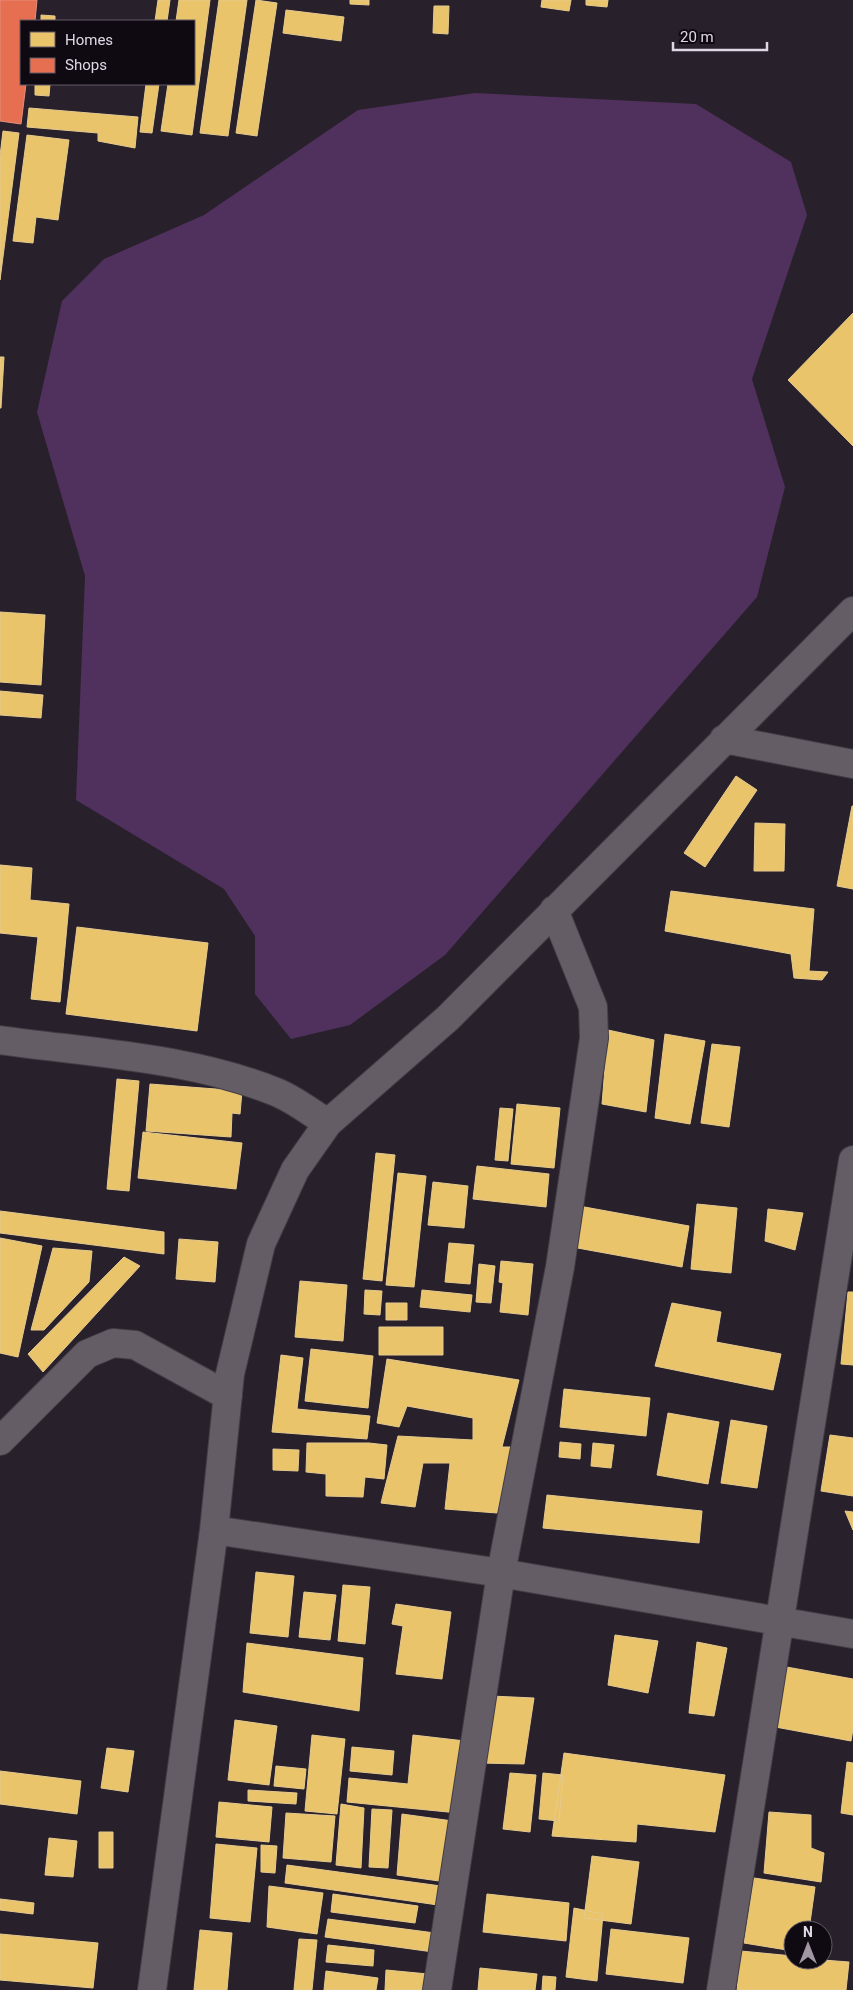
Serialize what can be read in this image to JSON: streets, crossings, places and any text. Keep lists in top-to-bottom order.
{
  "legend": ["Homes", "Shops"],
  "scale_bar": "20 m",
  "north": "top"
}
